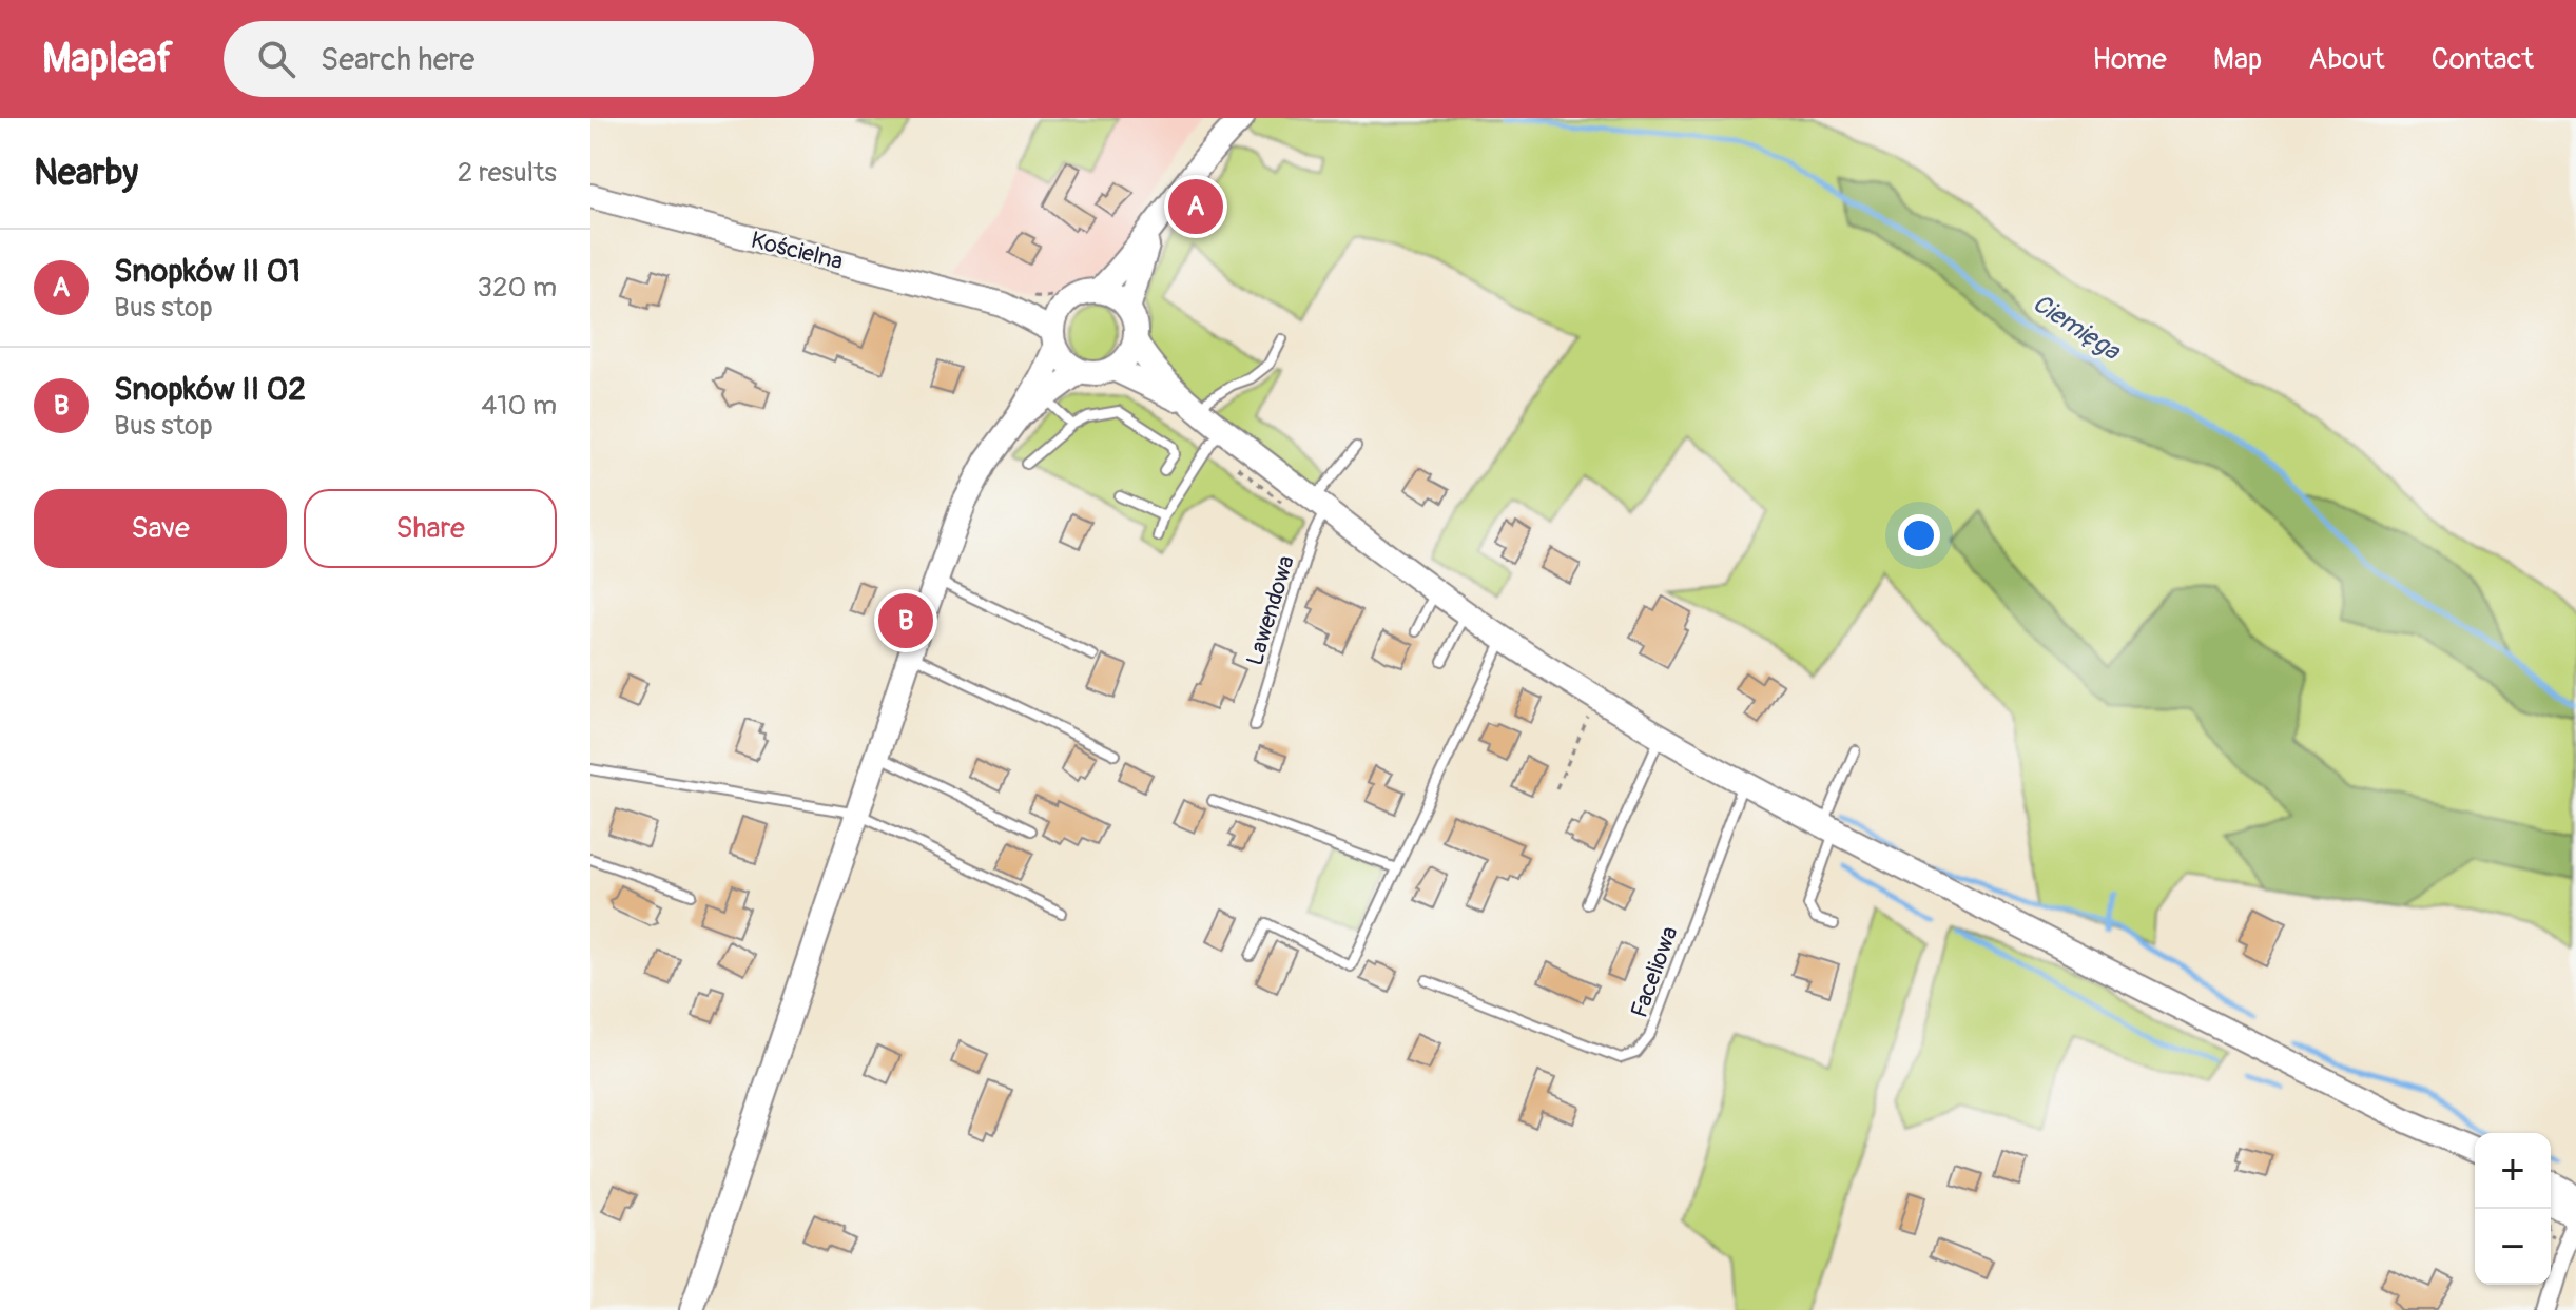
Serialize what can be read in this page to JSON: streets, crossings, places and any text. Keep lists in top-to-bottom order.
{
  "streets": {
    "main road": ["Kościelna"],
    "lane": ["Lawendowa", "Faceliowa"]
  },
  "water": ["Ciemięga"],
  "page": {
    "header": "Mapleaf",
    "search": "Search here",
    "nav": [
      "Home",
      "Map",
      "About",
      "Contact"
    ],
    "heading": ["Nearby", "2 results"],
    "pins": ["A", "B"],
    "list": [
      {
        "mark": "A",
        "name": "Snopków II 01",
        "note": "Bus stop",
        "value": "320 m"
      },
      {
        "mark": "B",
        "name": "Snopków II 02",
        "note": "Bus stop",
        "value": "410 m"
      }
    ],
    "buttons": ["Save", "Share"],
    "map_buttons": ["+", "−"]
  }
}
